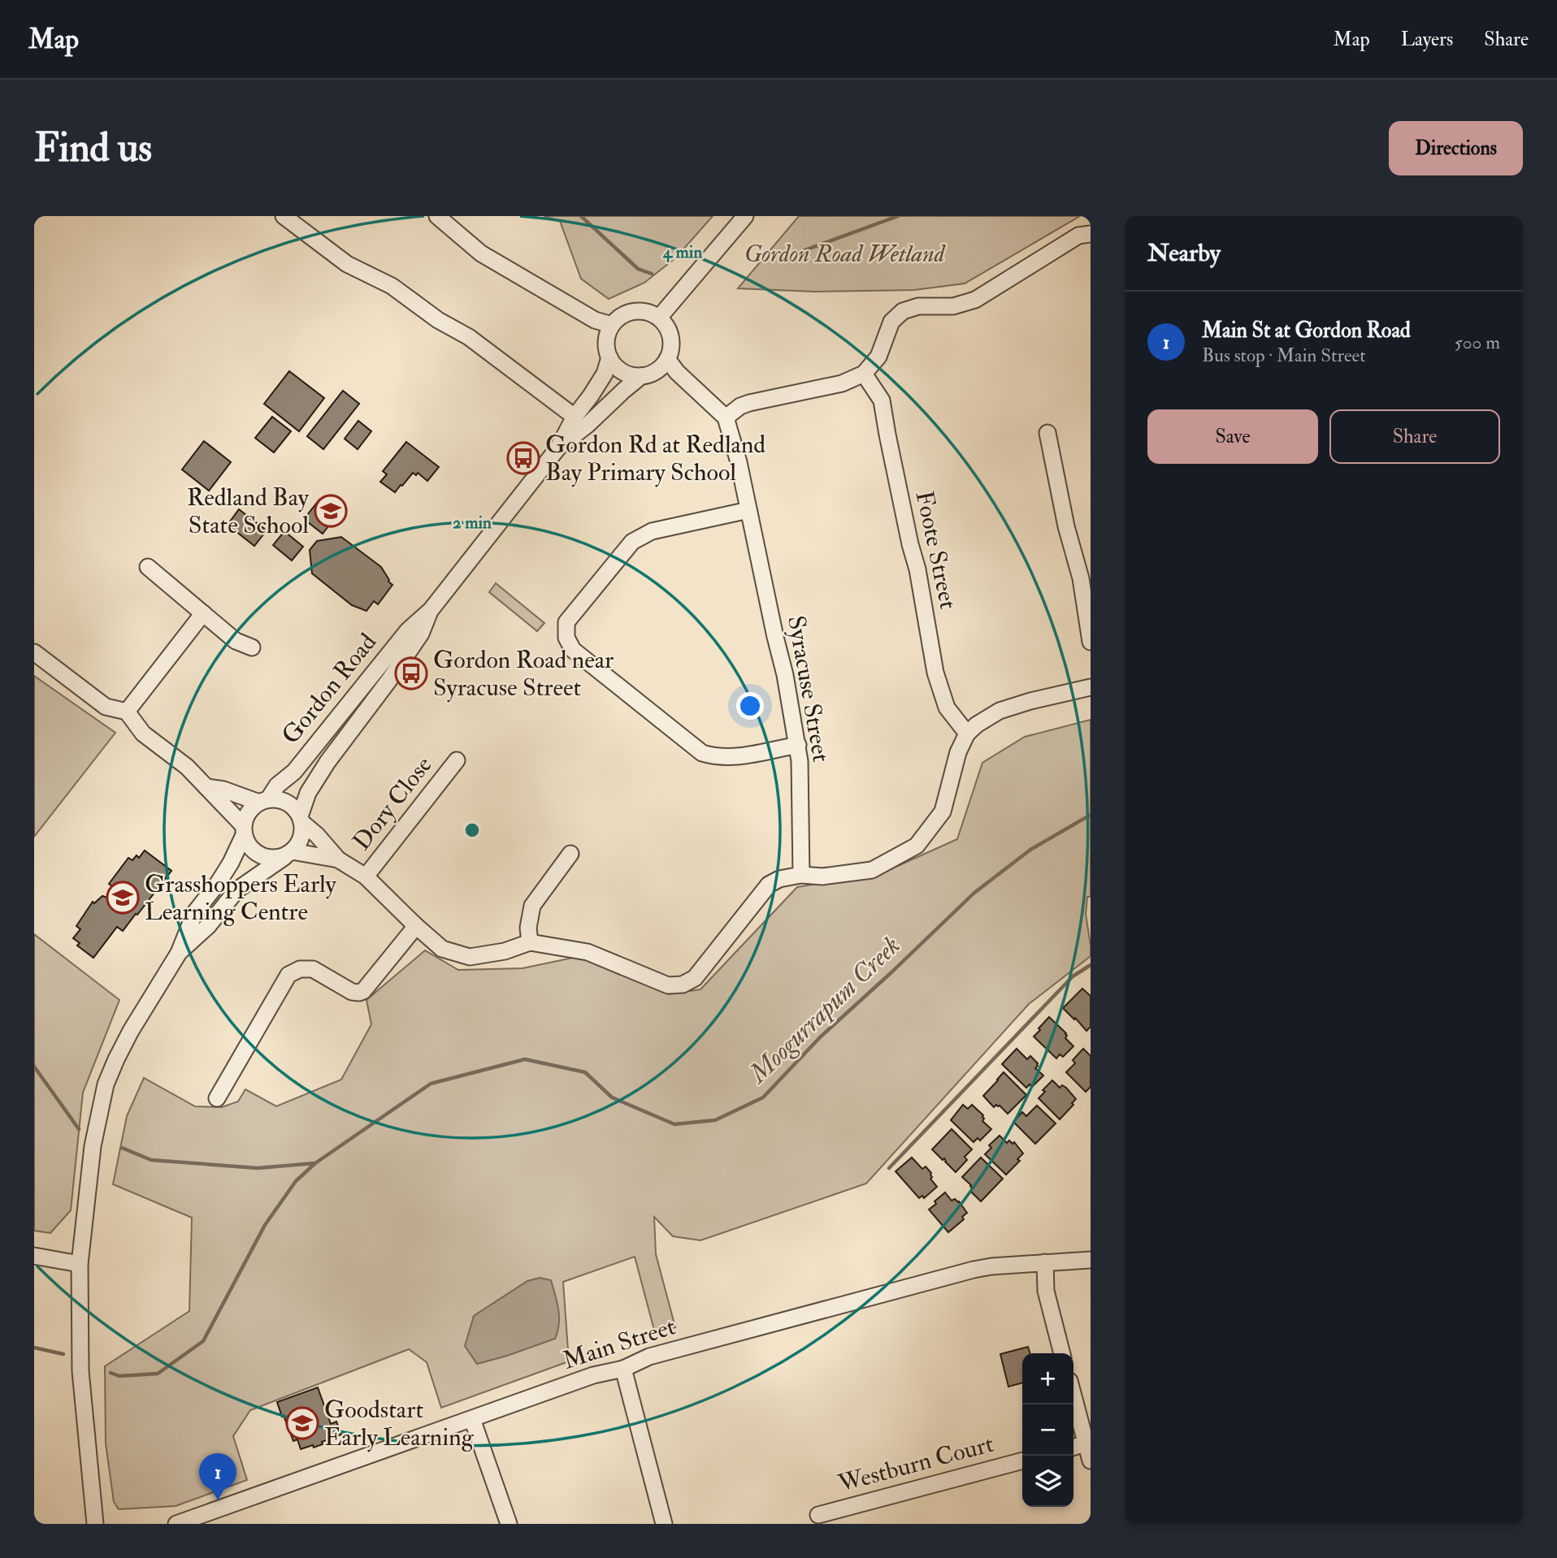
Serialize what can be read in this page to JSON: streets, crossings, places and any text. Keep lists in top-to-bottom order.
{
  "streets": {
    "street": [
      "Foote Street",
      "Gordon Road",
      "Syracuse Street",
      "Dory Close",
      "Main Street",
      "Westburn Court"
    ]
  },
  "water": ["Moogurrapum Creek"],
  "parks": ["Gordon Road Wetland"],
  "places": {
    "bus stop": ["Gordon Rd at Redland Bay Primary School", "Gordon Road near Syracuse Street"],
    "school or university": ["Redland Bay State School", "Grasshoppers Early Learning Centre", "Goodstart Early Learning"]
  },
  "page": {
    "header": "Map",
    "nav": ["Map", "Layers", "Share"],
    "buttons": [
      "Directions",
      ["Save", "Share"]
    ],
    "title": "Find us",
    "heading": "Nearby",
    "list": [
      {
        "mark": "1",
        "name": "Main St at Gordon Road",
        "note": "Bus stop · Main Street",
        "value": "500 m"
      }
    ],
    "map_buttons": ["+", "−"],
    "pins": "1"
  },
  "rings": ["4 min", "2 min"]
}
